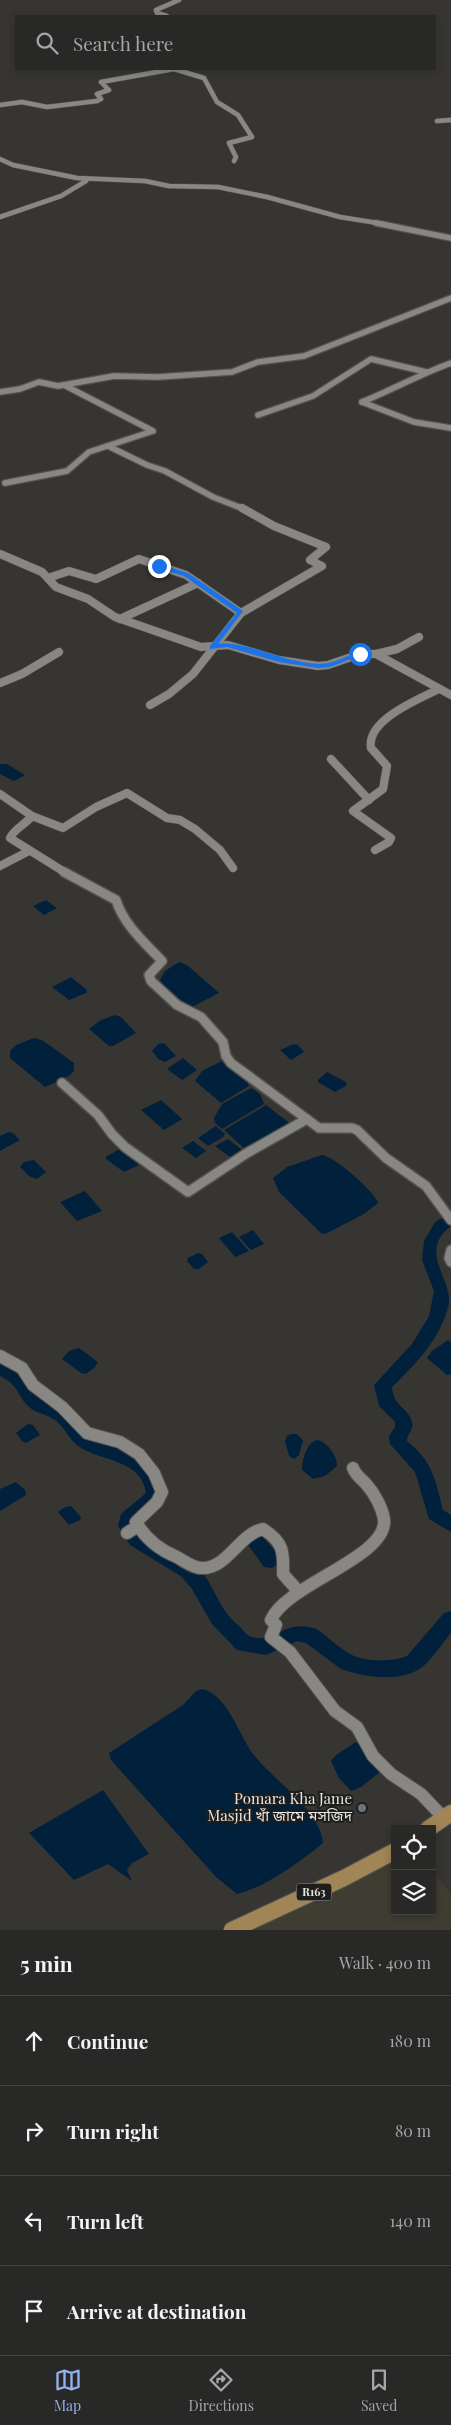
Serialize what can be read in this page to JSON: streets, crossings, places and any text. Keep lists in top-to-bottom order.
{
  "streets": {
    "main road": ["R163"]
  },
  "places": ["Pomara Kha Jame Masjid খাঁ জামে মসজিদ"],
  "page": {
    "search": "Search here",
    "heading": ["5 min", "Walk · 400 m"],
    "list": [
      ["Continue", "180 m"],
      ["Turn right", "80 m"],
      ["Turn left", "140 m"],
      "Arrive at destination"
    ],
    "nav": ["Map", "Directions", "Saved"]
  }
}
